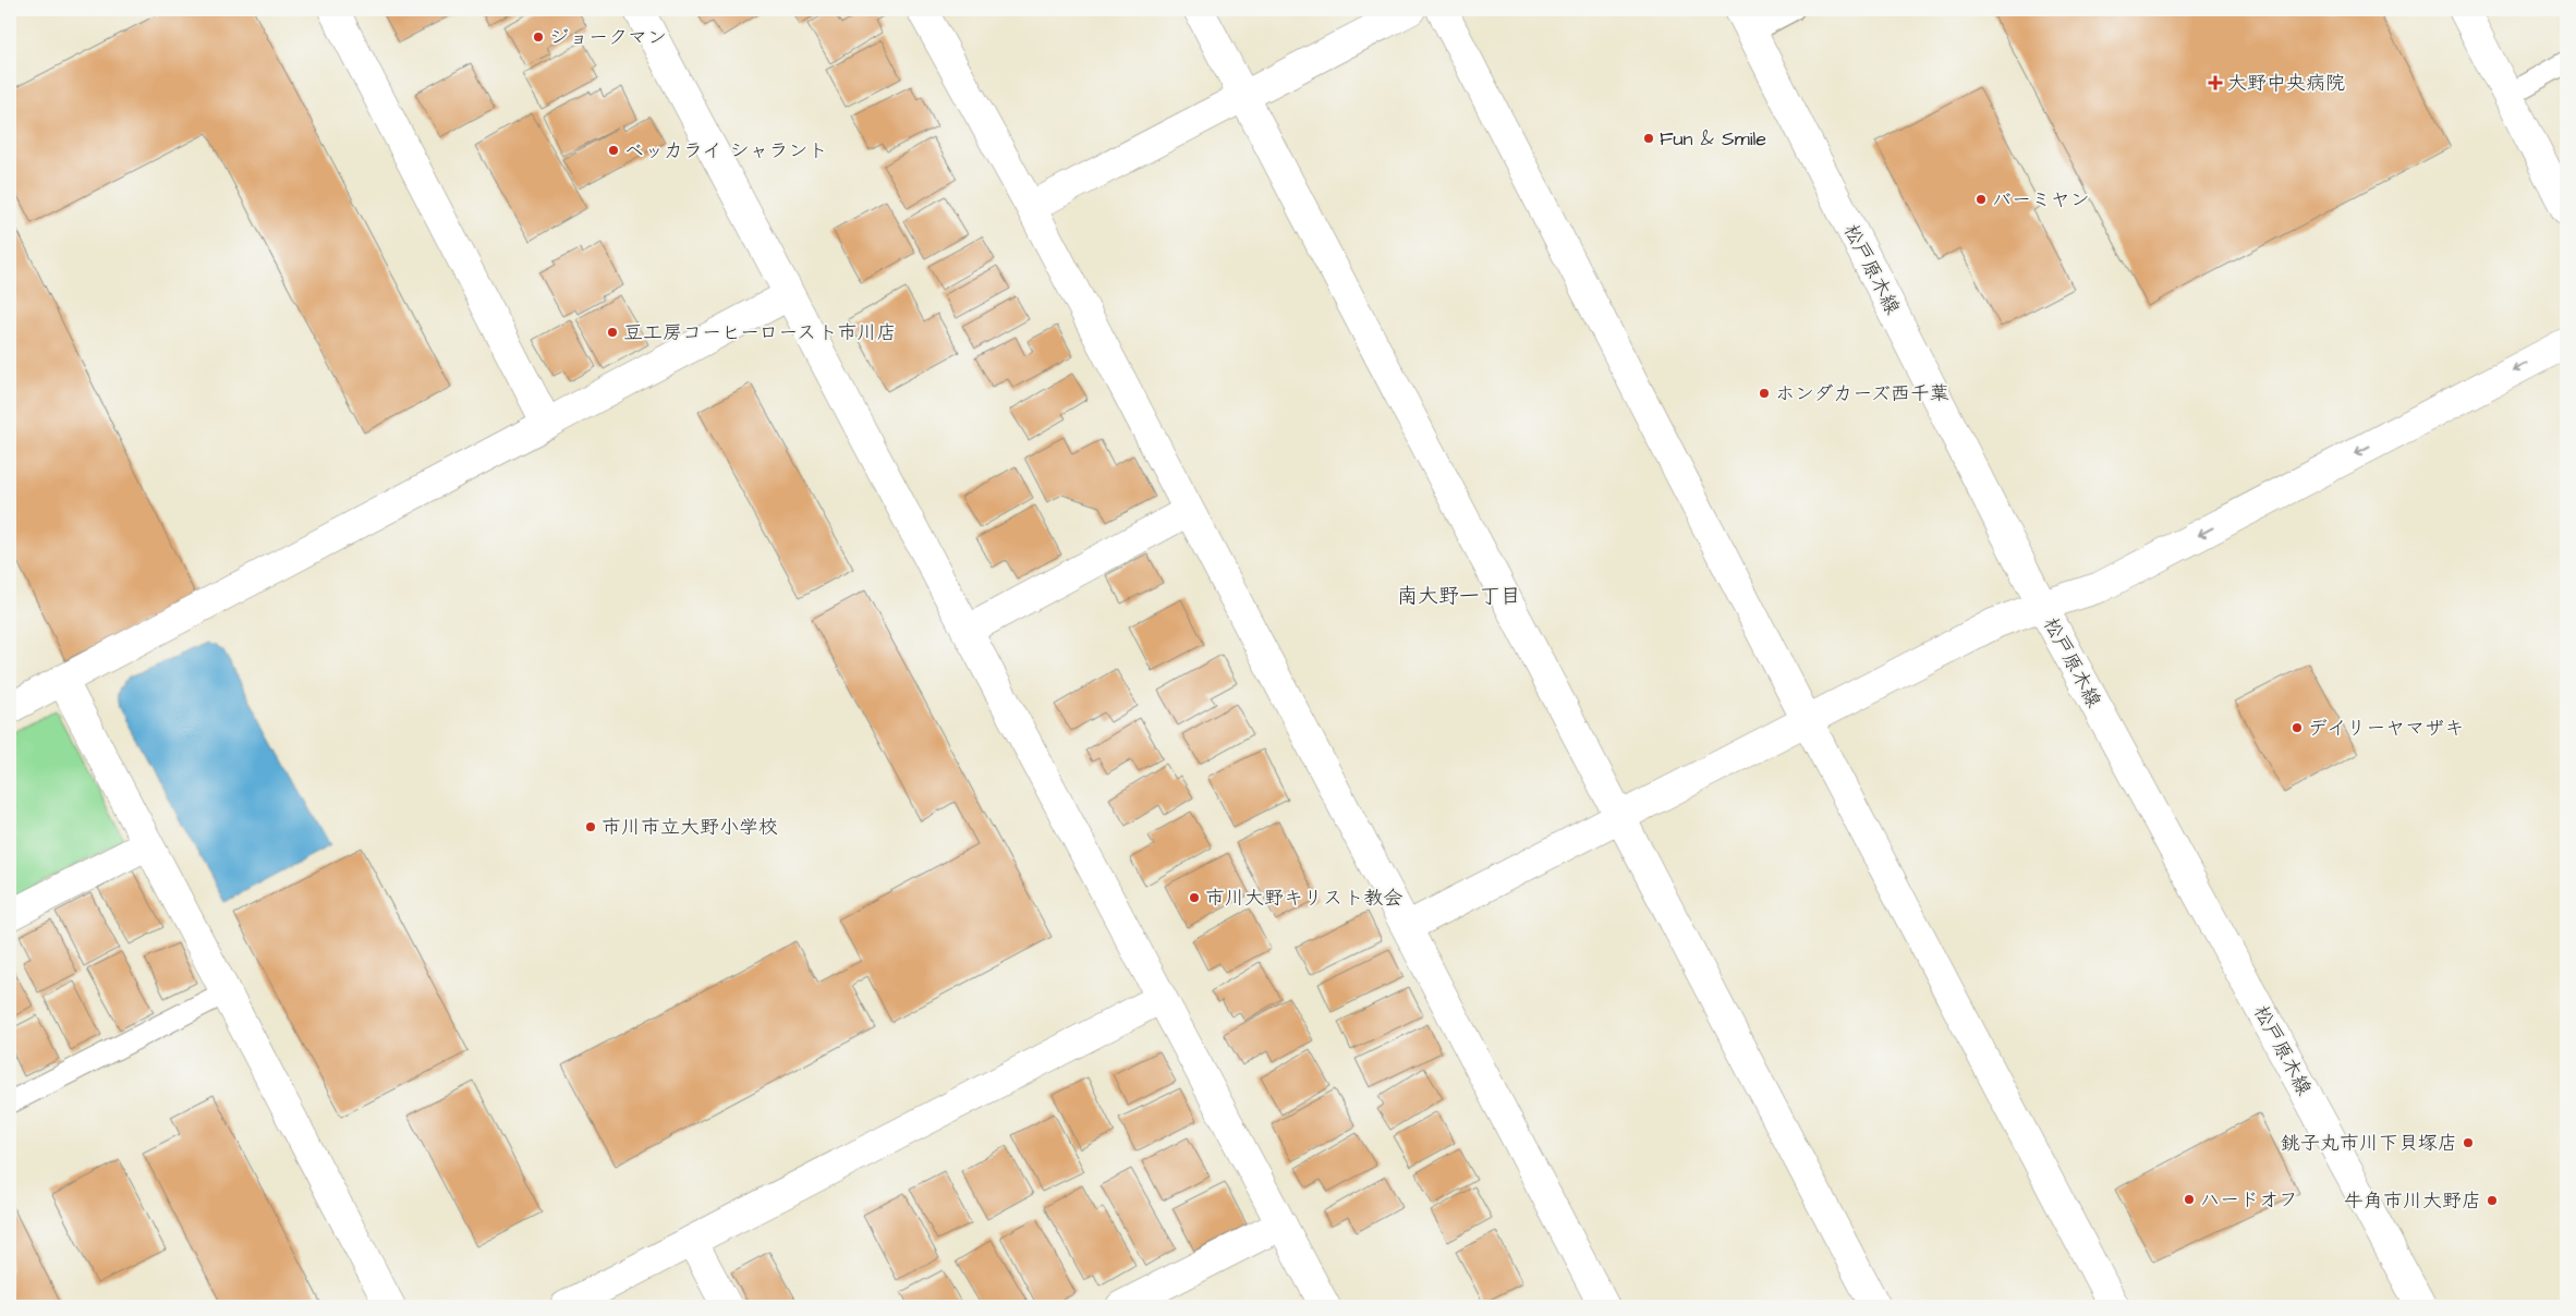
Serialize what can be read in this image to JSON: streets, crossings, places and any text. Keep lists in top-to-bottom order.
{
  "streets": {
    "street": ["松戸原木線"]
  },
  "districts": ["南大野一丁目"],
  "places": {
    "other": [
      "ジョークマン",
      "Fun & Smile",
      "ベッカライ シャラント",
      "バーミヤン",
      "豆工房コーヒーロースト市川店",
      "ホンダカーズ西千葉",
      "デイリーヤマザキ",
      "市川市立大野小学校",
      "市川大野キリスト教会",
      "銚子丸市川下貝塚店",
      "ハードオフ",
      "牛角市川大野店"
    ],
    "health": ["大野中央病院"]
  }
}
